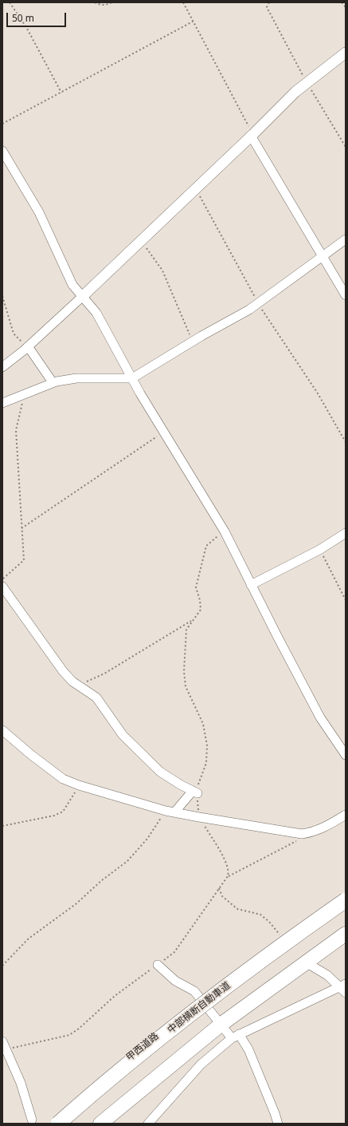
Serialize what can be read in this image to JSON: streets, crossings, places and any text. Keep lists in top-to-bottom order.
{
  "streets": {
    "highway": ["中部横断自動車道", "甲西道路"]
  },
  "scale_bar": "50 m"
}
